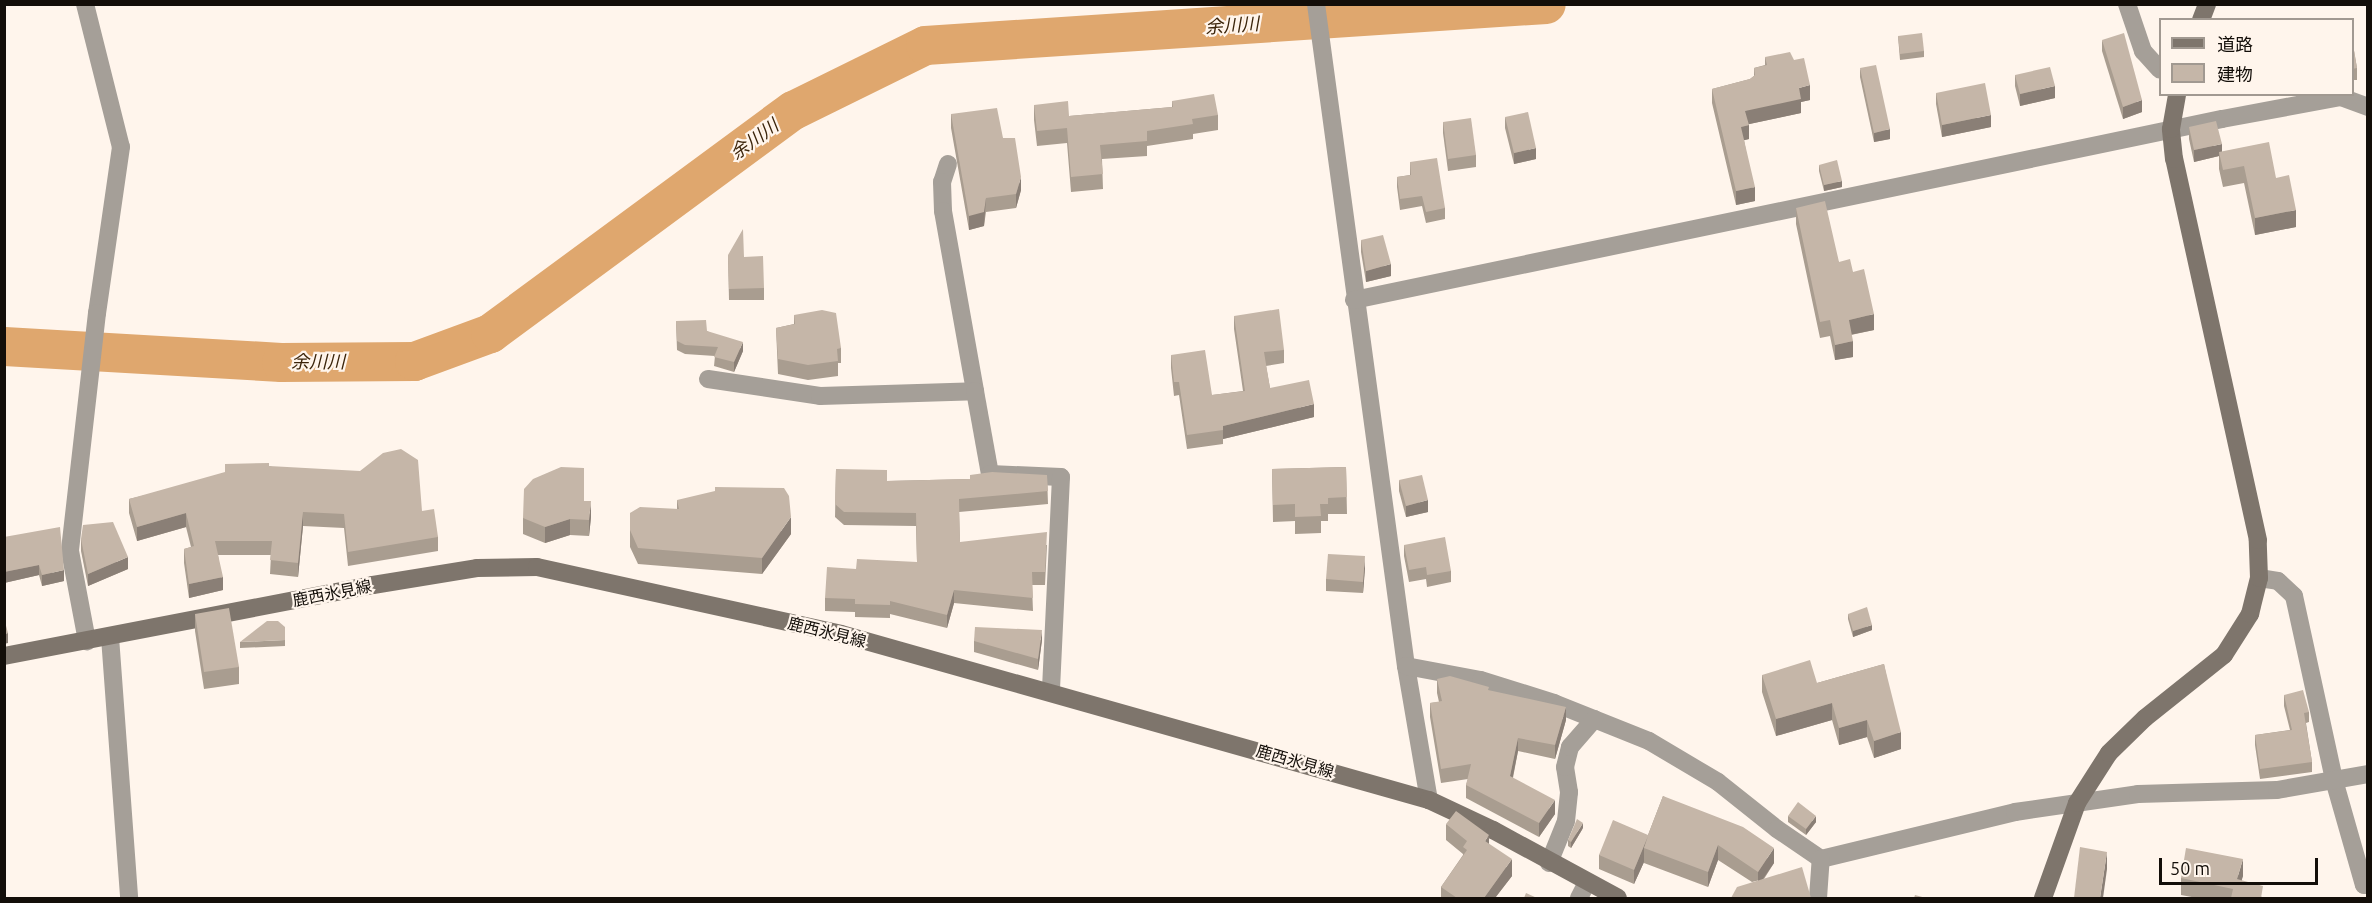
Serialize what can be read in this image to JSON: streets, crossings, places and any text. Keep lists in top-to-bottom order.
{
  "streets": {
    "main road": ["鹿西氷見線"]
  },
  "water": ["余川川"],
  "legend": ["道路", "建物"],
  "scale_bar": "50 m"
}
